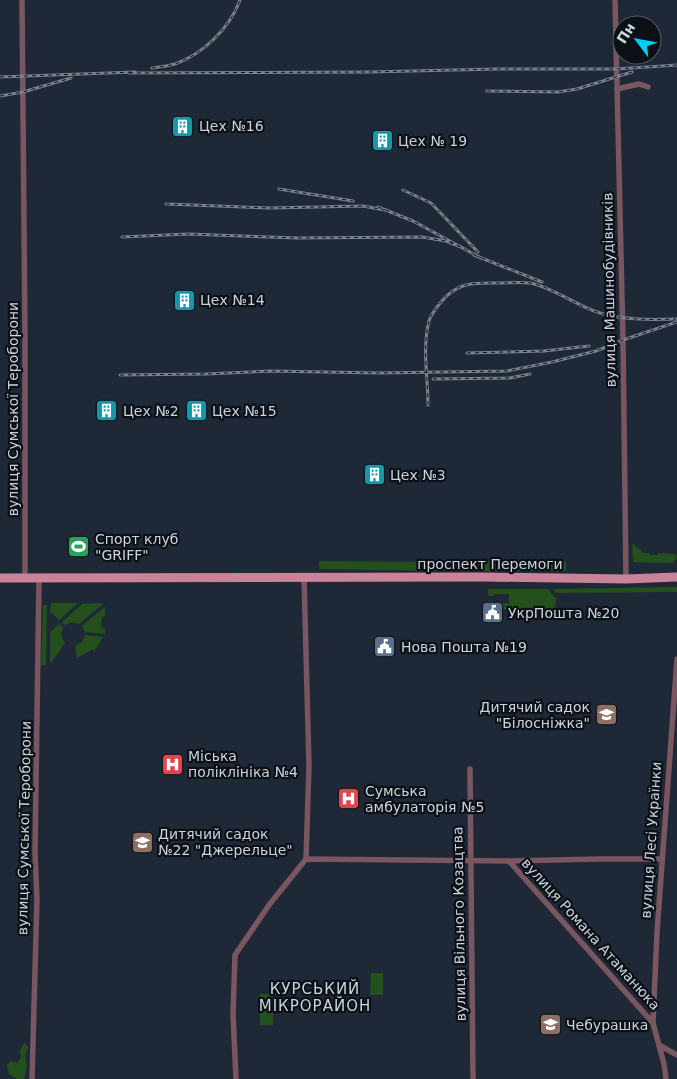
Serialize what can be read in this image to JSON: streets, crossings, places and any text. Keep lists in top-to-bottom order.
{
  "streets": {
    "main road": ["проспект Перемоги"],
    "street": [
      "вулиця Машинобудівників",
      "вулиця Сумської Тероборони",
      "вулиця Лесі Українки",
      "вулиця Вільного Козацтва",
      "вулиця Романа Атаманюка"
    ]
  },
  "crossings": [
    ["вулиця Машинобудівників", "проспект Перемоги"],
    ["вулиця Сумської Тероборони", "проспект Перемоги"],
    ["вулиця Лесі Українки", "вулиця Романа Атаманюка"],
    ["вулиця Вільного Козацтва", "вулиця Романа Атаманюка"]
  ],
  "districts": ["КУРСЬКИЙ МІКРОРАЙОН"],
  "places": {
    "building": [
      "Цех №16",
      "Цех № 19",
      "Цех №14",
      "Цех №2",
      "Цех №15",
      "Цех №3"
    ],
    "sports": ["Спорт клуб \"GRIFF\""],
    "public building": ["УкрПошта №20", "Нова Пошта №19"],
    "school or university": ["Дитячий садок \"Білосніжка\"", "Дитячий садок №22 \"Джерельце\"", "Чебурашка"],
    "hospital": ["Міська поліклініка №4", "Сумська амбулаторія №5"]
  },
  "north": "top left"
}
